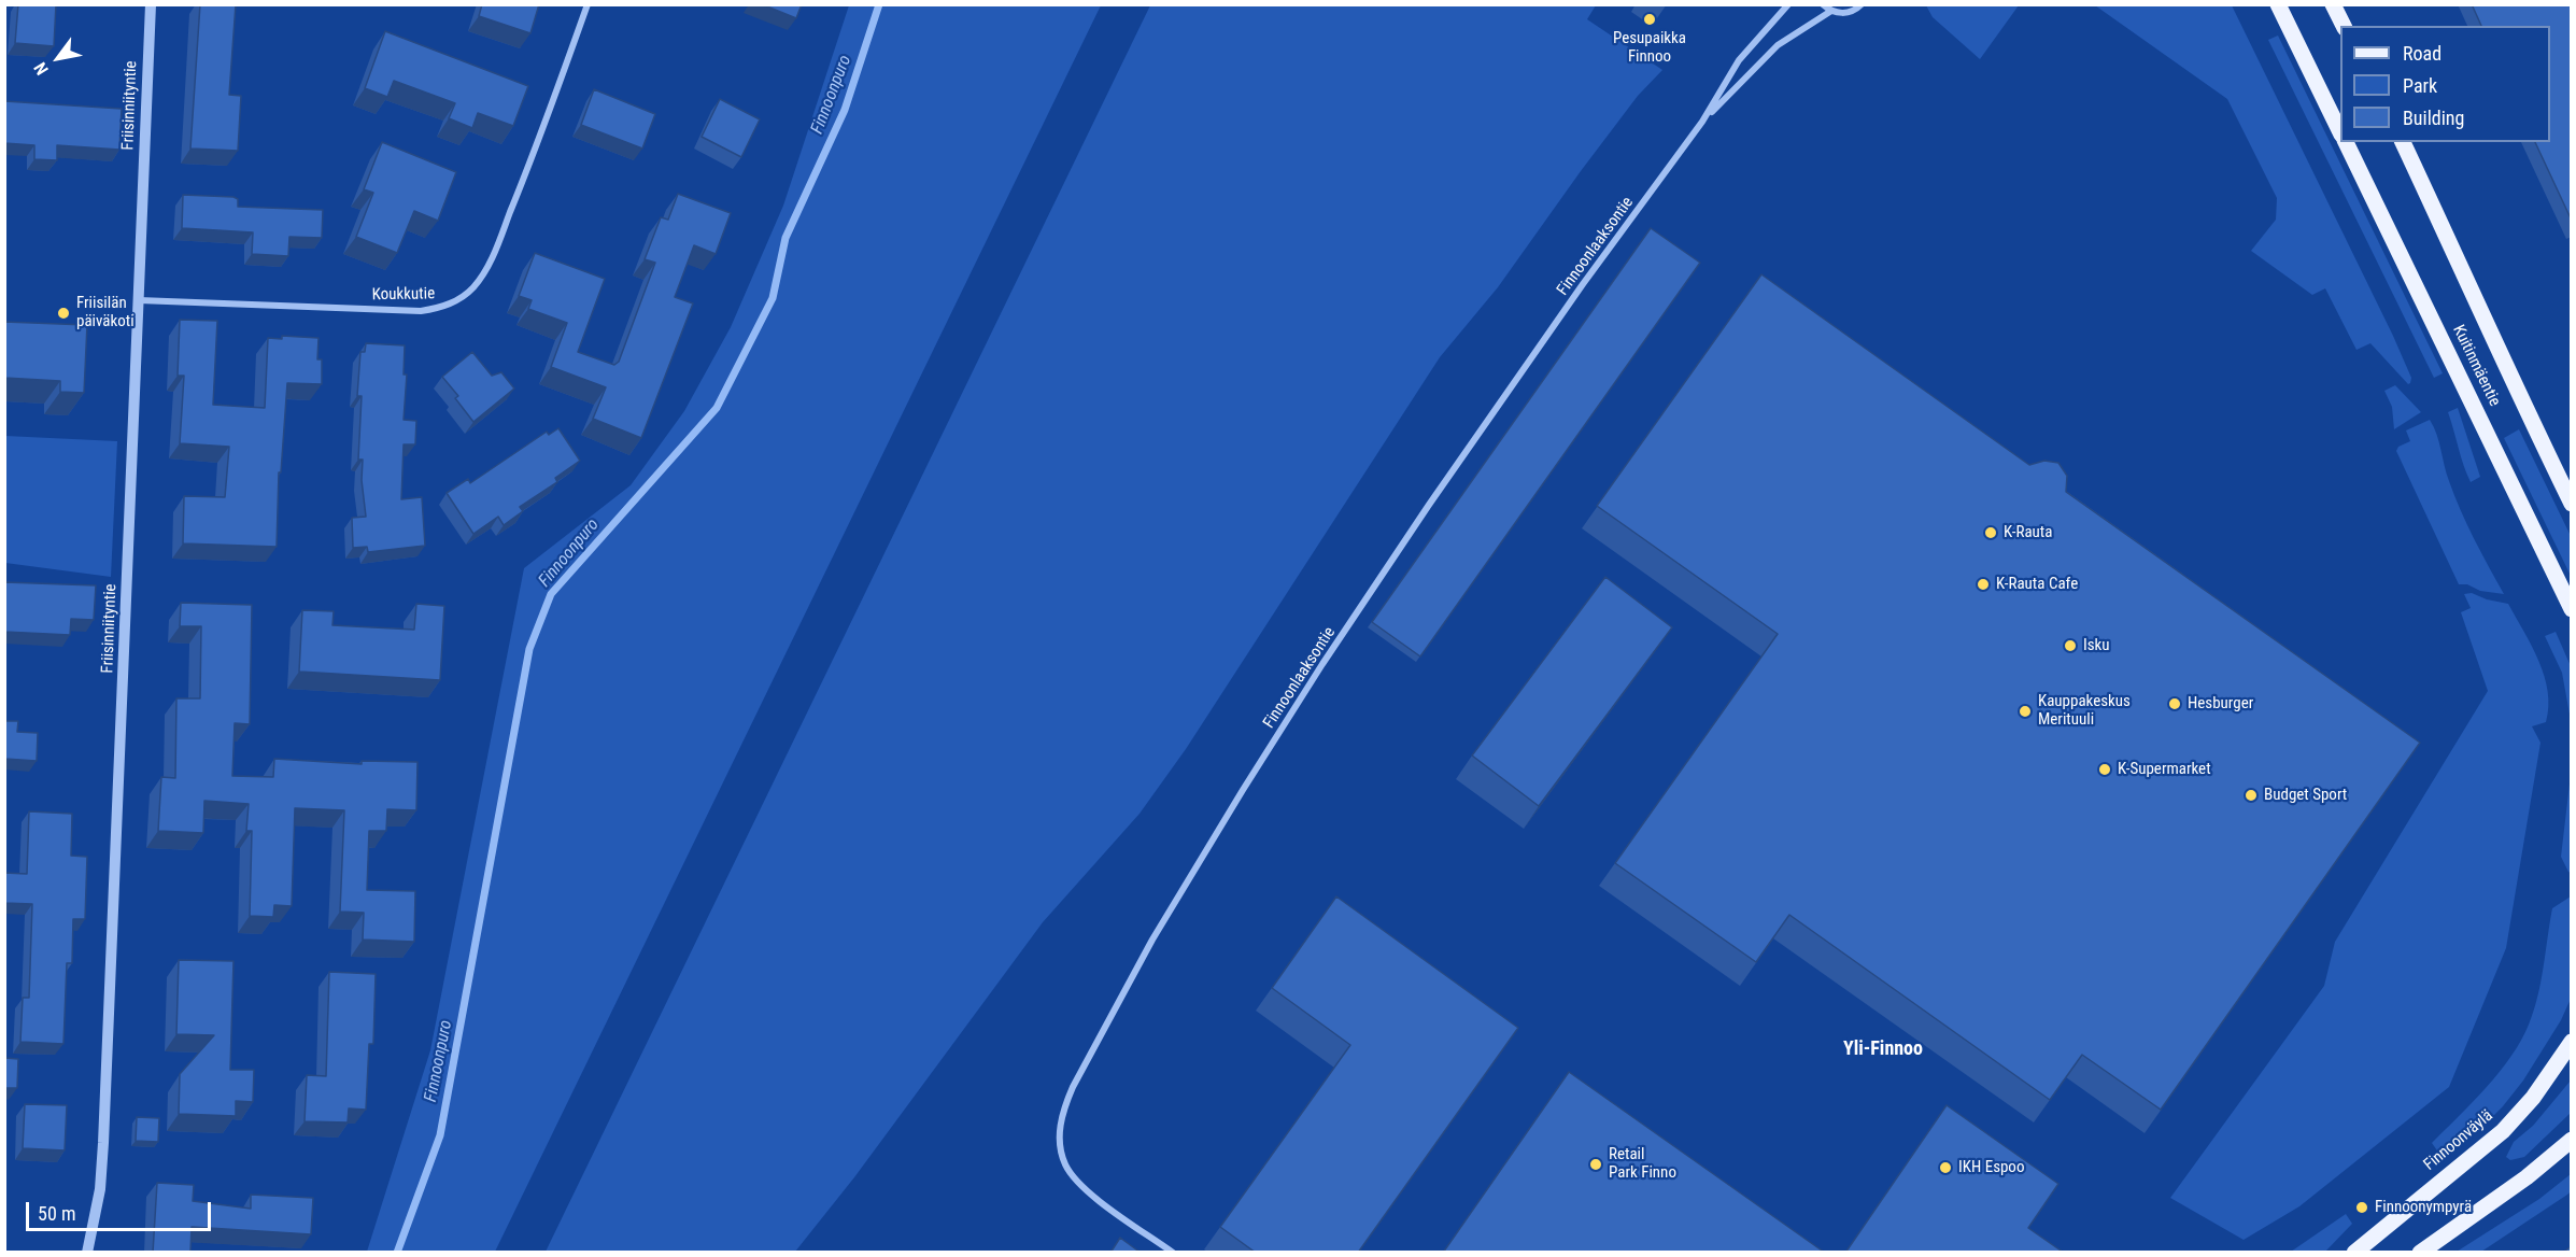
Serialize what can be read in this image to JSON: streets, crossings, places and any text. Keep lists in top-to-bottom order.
{
  "streets": {
    "main road": ["Kuitinmäentie", "Finnoonväylä"],
    "street": ["Friisinniityntie", "Finnoonlaaksontie", "Koukkutie"]
  },
  "crossings": [
    ["Friisinniityntie", "Koukkutie"]
  ],
  "districts": ["Yli-Finnoo"],
  "water": ["Finnoonpuro"],
  "places": [
    "Pesupaikka Finnoo",
    "Friisilän päiväkoti",
    "K-Rauta",
    "K-Rauta Cafe",
    "Isku",
    "Hesburger",
    "Kauppakeskus Merituuli",
    "K-Supermarket",
    "Budget Sport",
    "Retail Park Finno",
    "IKH Espoo",
    "Finnoonympyrä"
  ],
  "legend": ["Road", "Park", "Building"],
  "scale_bar": "50 m",
  "north": "bottom left"
}
